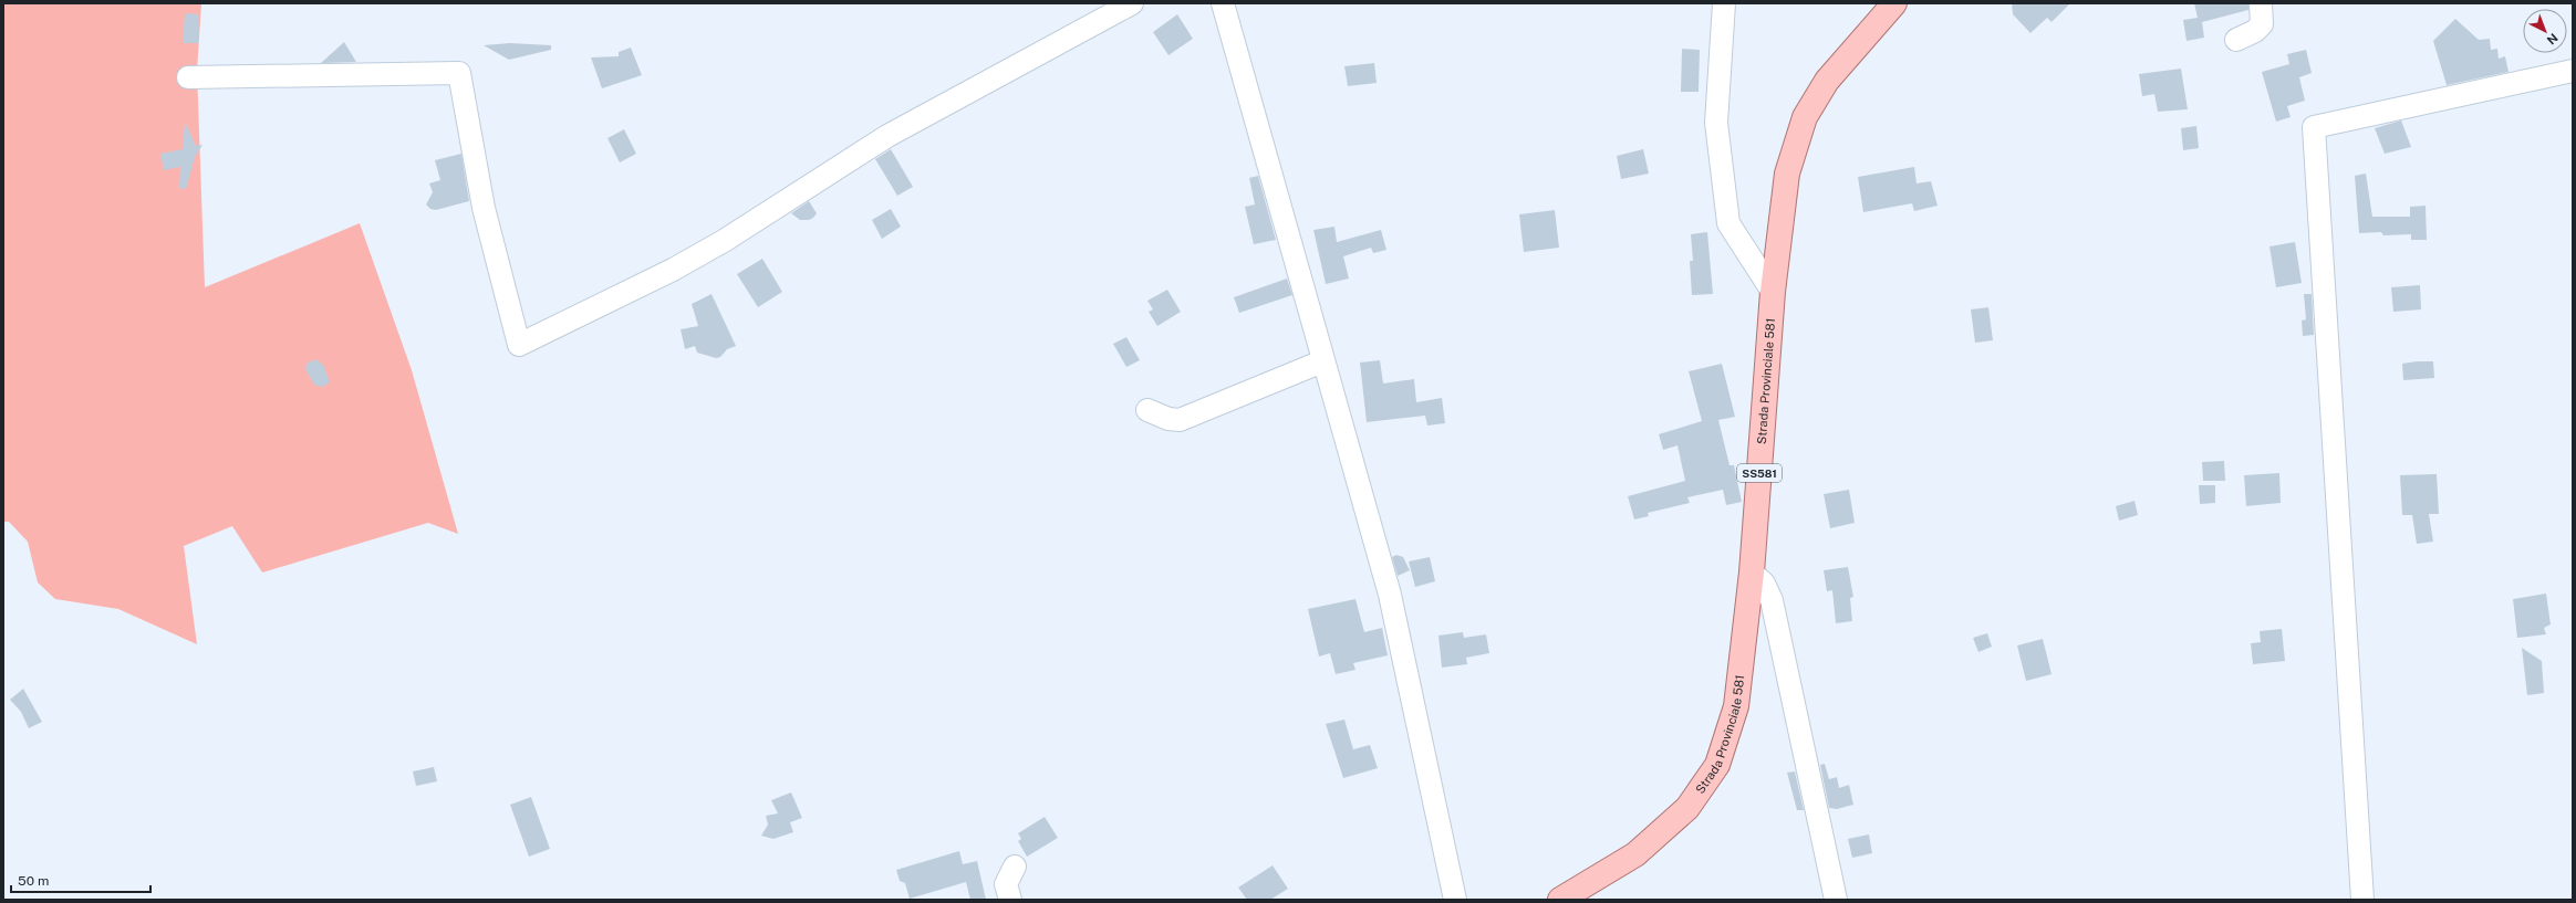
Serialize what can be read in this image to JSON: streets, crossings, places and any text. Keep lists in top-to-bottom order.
{
  "streets": {
    "main road": ["Strada Provinciale 581", "SS581"]
  },
  "scale_bar": "50 m",
  "north": "bottom right"
}
